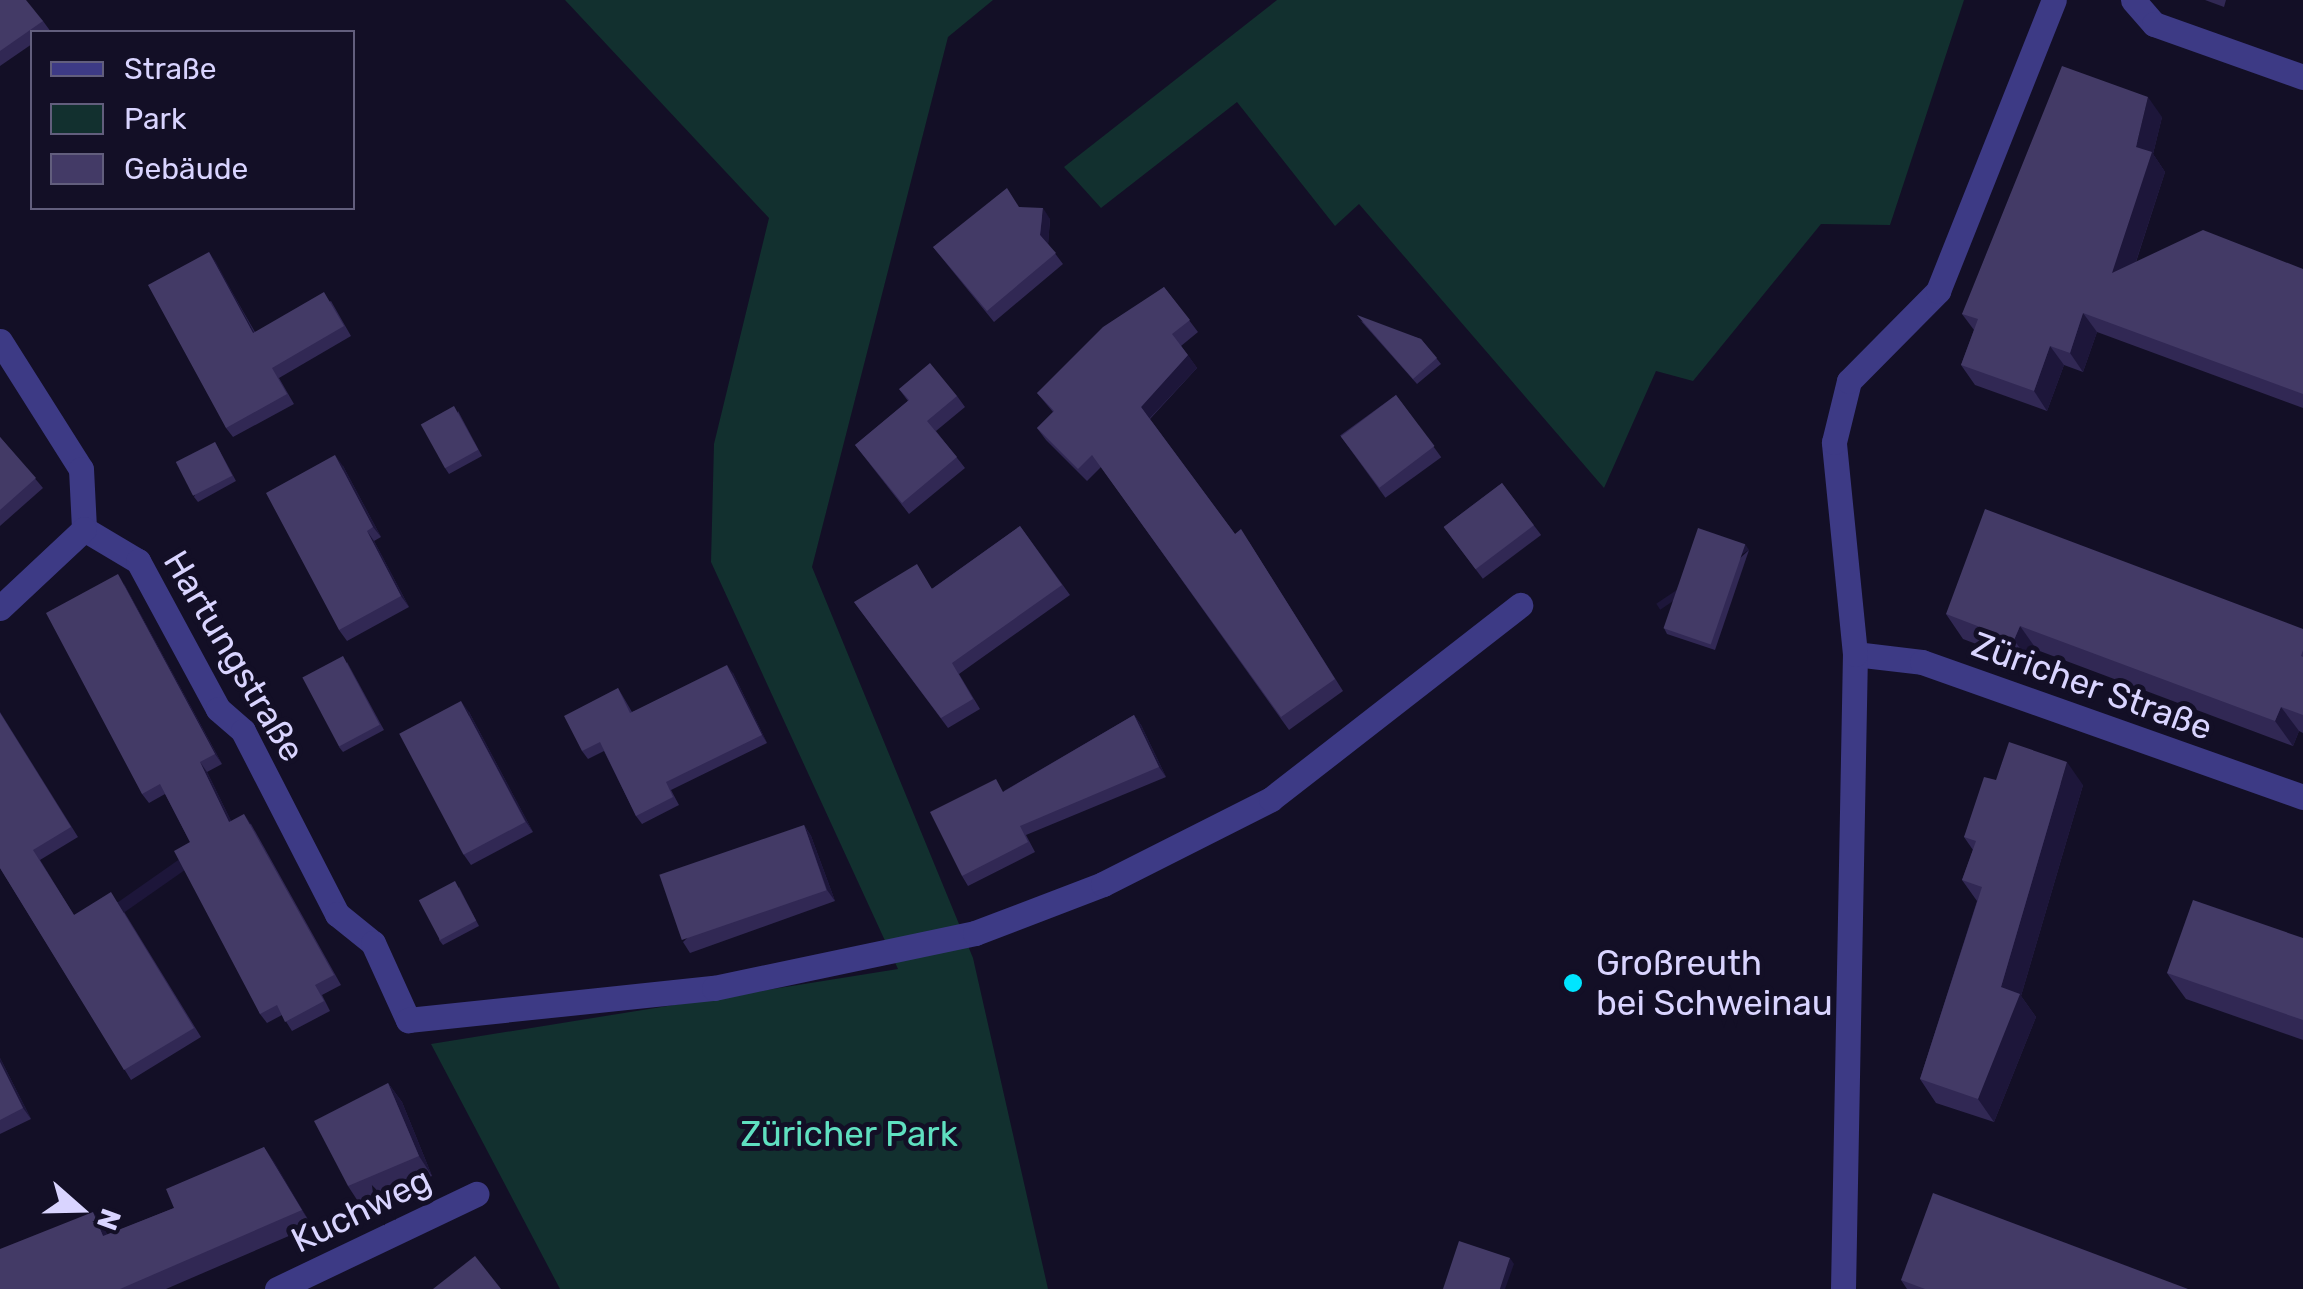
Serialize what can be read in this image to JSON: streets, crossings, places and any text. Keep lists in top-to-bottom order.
{
  "streets": {
    "street": ["Hartungstraße", "Züricher Straße", "Kuchweg"]
  },
  "parks": ["Züricher Park"],
  "places": ["Großreuth bei Schweinau"],
  "legend": ["Straße", "Park", "Gebäude"],
  "north": "right"
}
